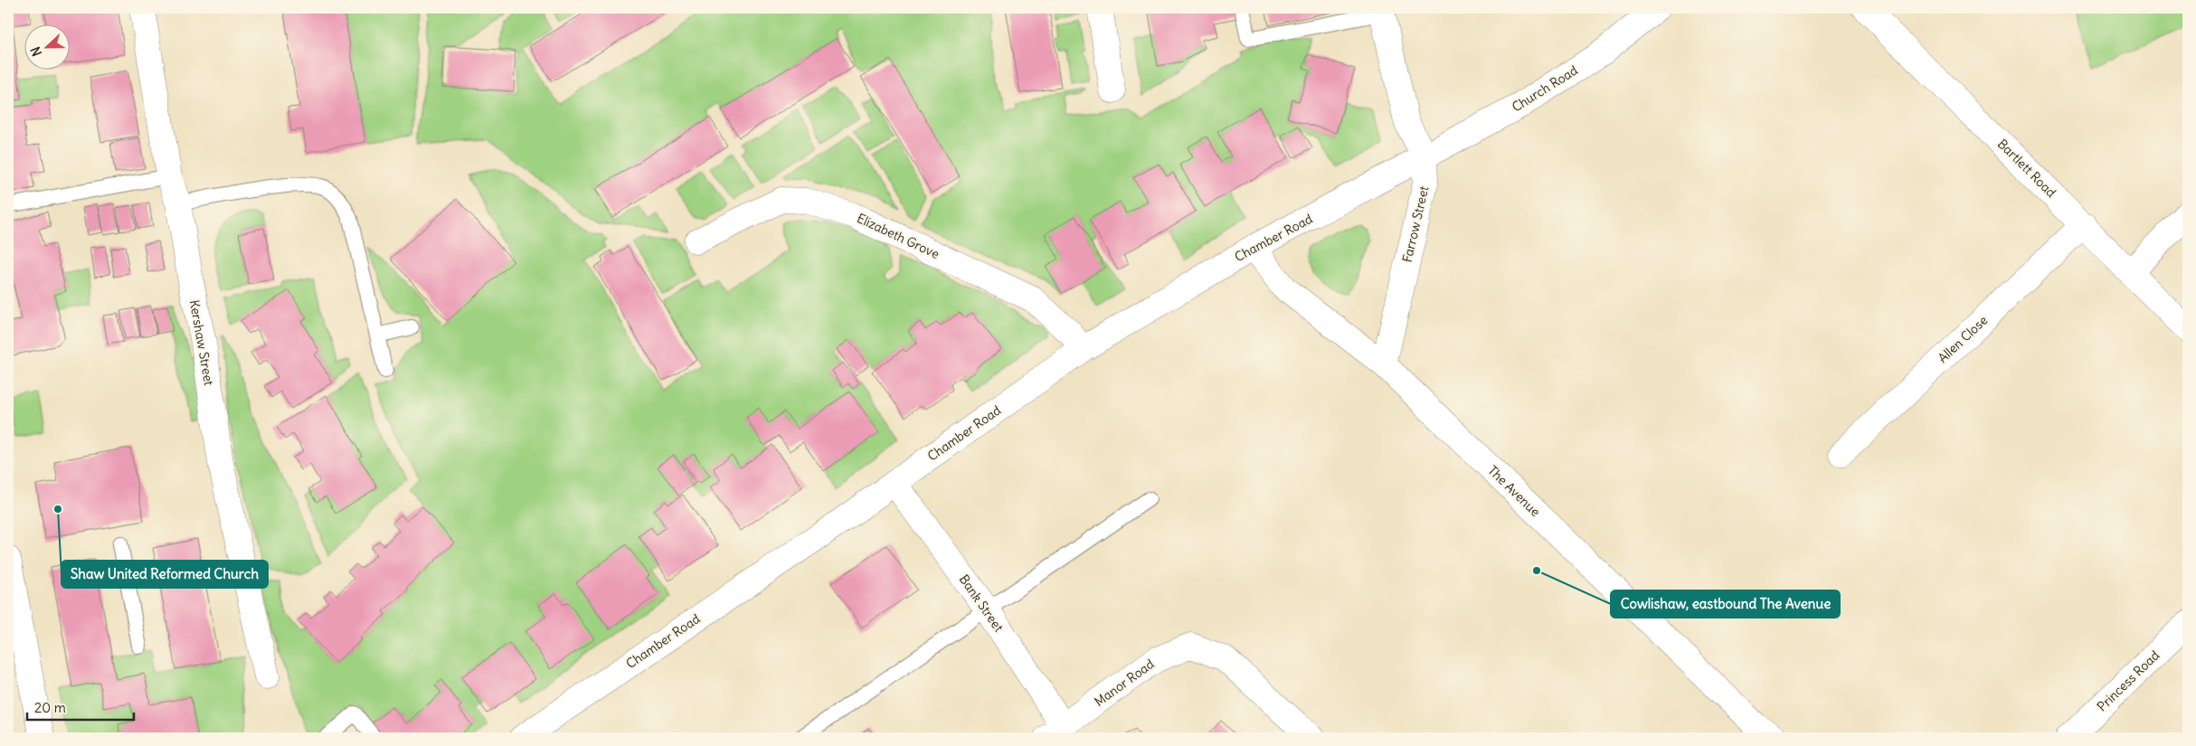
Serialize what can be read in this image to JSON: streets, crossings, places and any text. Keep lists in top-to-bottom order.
{
  "streets": {
    "street": [
      "Church Road",
      "Bartlett Road",
      "Farrow Street",
      "Elizabeth Grove",
      "Chamber Road",
      "Allen Close",
      "Kershaw Street",
      "The Avenue",
      "Bank Street",
      "Princess Road",
      "Manor Road"
    ]
  },
  "crossings": [
    ["Church Road", "Farrow Street"],
    ["Church Road", "Chamber Road"],
    ["Bartlett Road", "Allen Close"],
    ["Farrow Street", "Chamber Road"],
    ["Farrow Street", "The Avenue"],
    ["Elizabeth Grove", "Chamber Road"],
    ["Chamber Road", "The Avenue"],
    ["Chamber Road", "Bank Street"],
    ["Bank Street", "Manor Road"]
  ],
  "places": ["Shaw United Reformed Church", "Cowlishaw, eastbound The Avenue"],
  "scale_bar": "20 m",
  "north": "left"
}
